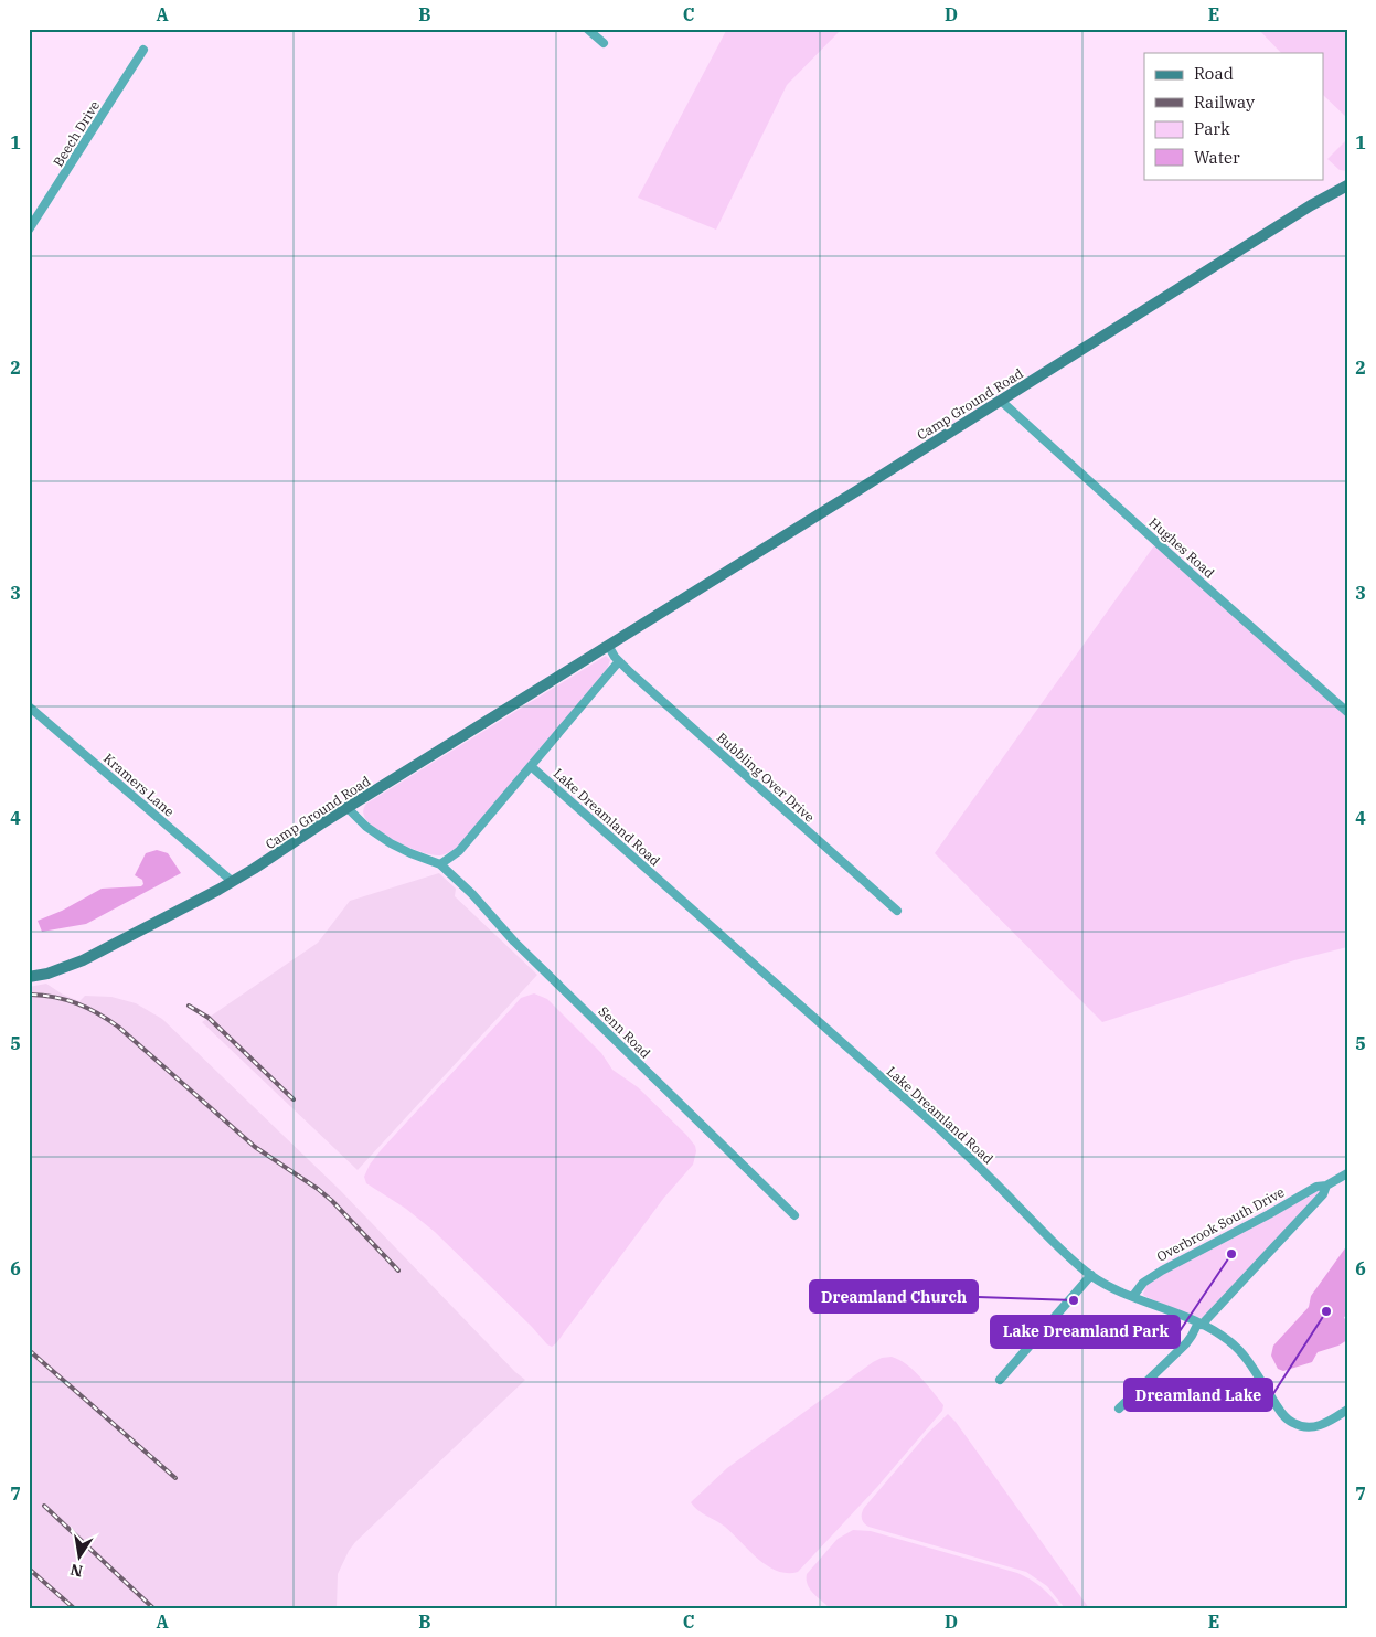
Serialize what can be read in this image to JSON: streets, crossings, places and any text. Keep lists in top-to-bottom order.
{
  "streets": {
    "street": [
      "Beech Drive",
      "Camp Ground Road",
      "Hughes Road",
      "Bubbling Over Drive",
      "Kramers Lane",
      "Lake Dreamland Road",
      "Senn Road",
      "Overbrook South Drive"
    ]
  },
  "crossings": [
    ["Camp Ground Road", "Hughes Road"],
    ["Camp Ground Road", "Kramers Lane"],
    ["Lake Dreamland Road", "Overbrook South Drive"]
  ],
  "places": ["Lake Dreamland Park", "Dreamland Church", "Dreamland Lake"],
  "legend": [
    "Road",
    "Railway",
    "Park",
    "Water"
  ],
  "north": "bottom",
  "grid": {
    "columns": [
      "A",
      "B",
      "C",
      "D",
      "E"
    ],
    "rows": [
      "1",
      "2",
      "3",
      "4",
      "5",
      "6",
      "7"
    ]
  }
}
